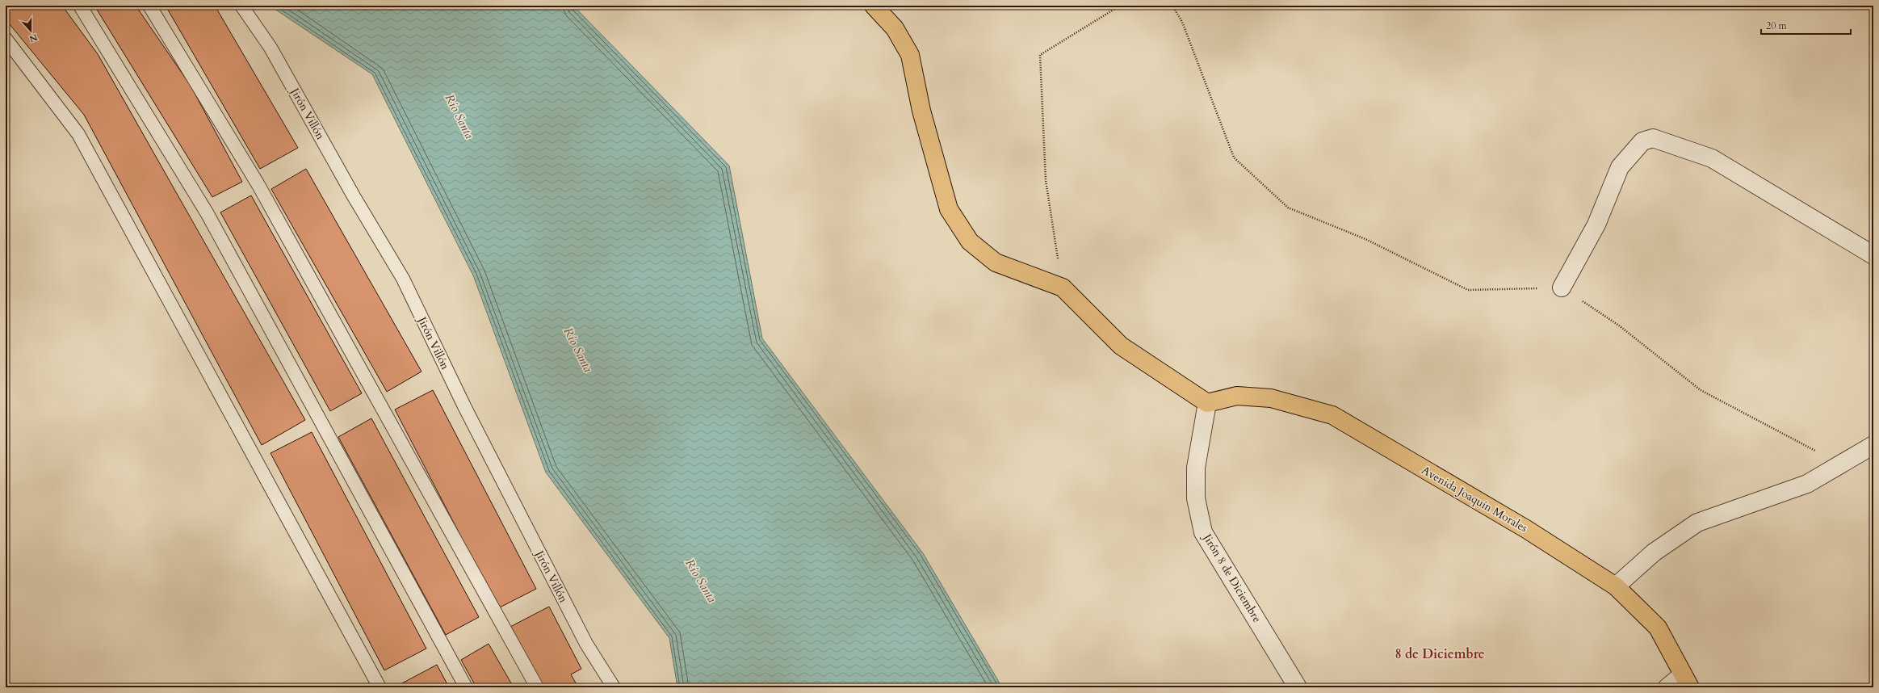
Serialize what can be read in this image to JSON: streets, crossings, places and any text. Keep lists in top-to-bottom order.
{
  "streets": {
    "main road": ["Avenida Joaquín Morales"],
    "street": ["Jirón 8 de Diciembre"],
    "lane": ["Jirón Villón"]
  },
  "crossings": [
    ["Avenida Joaquín Morales", "Jirón 8 de Diciembre"]
  ],
  "districts": ["8 de Diciembre"],
  "water": ["Río Santa"],
  "scale_bar": "20 m",
  "north": "bottom"
}
